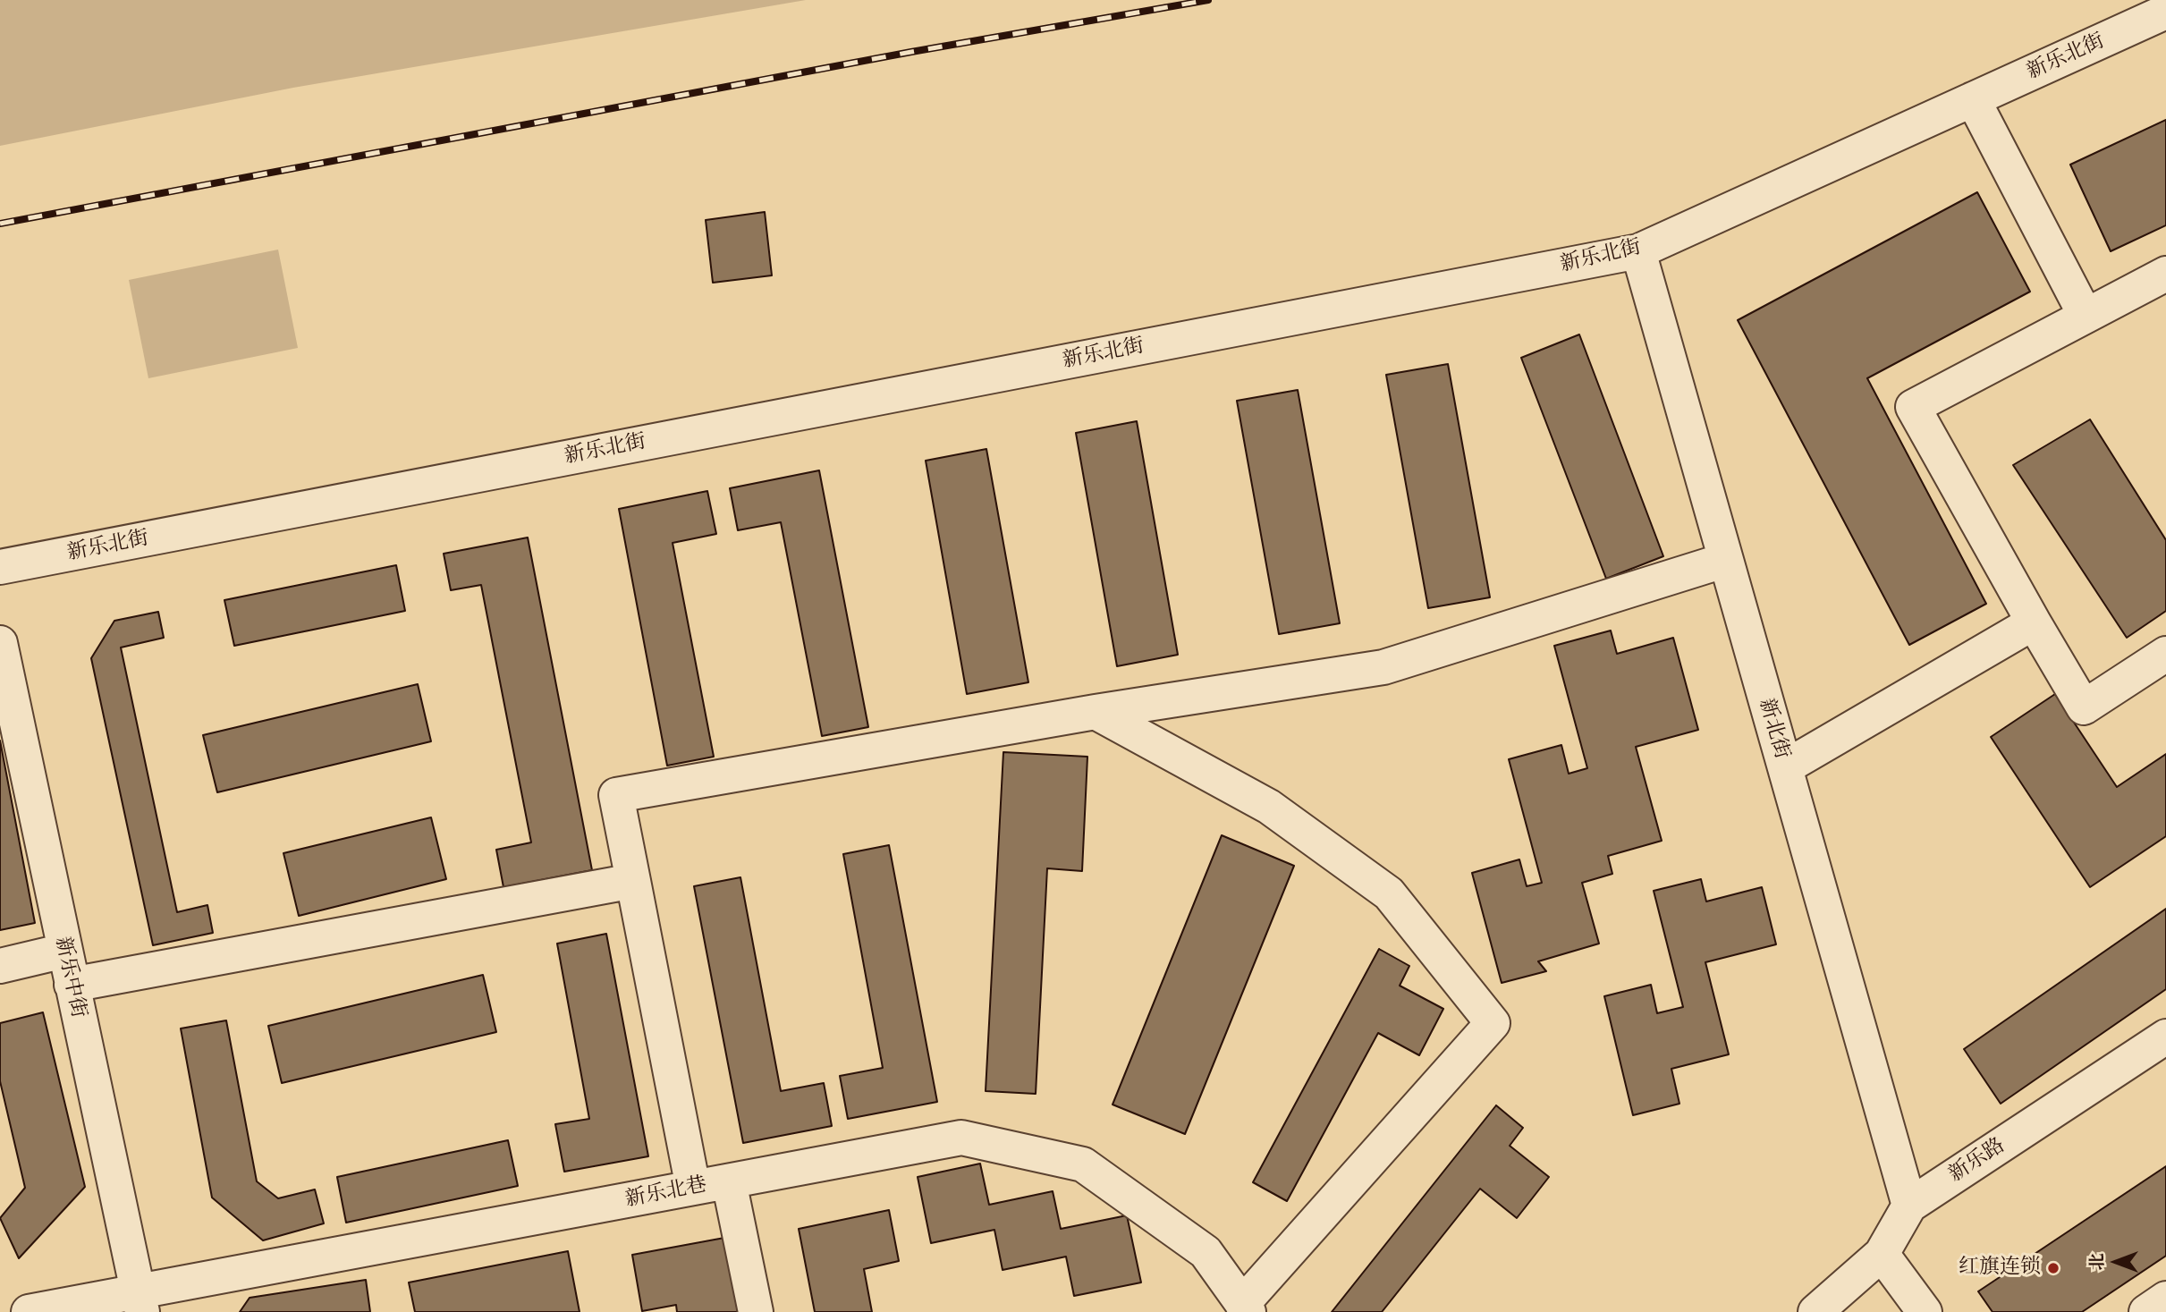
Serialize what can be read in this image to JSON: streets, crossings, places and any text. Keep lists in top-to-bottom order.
{
  "streets": {
    "street": [
      "新乐北街",
      "新北街",
      "新乐中街",
      "新乐路",
      "新乐北巷"
    ]
  },
  "crossings": [
    ["新乐北街", "新北街"],
    ["新北街", "新乐路"],
    ["新乐中街", "新乐北巷"]
  ],
  "places": ["红旗连锁"],
  "north": "left"
}
